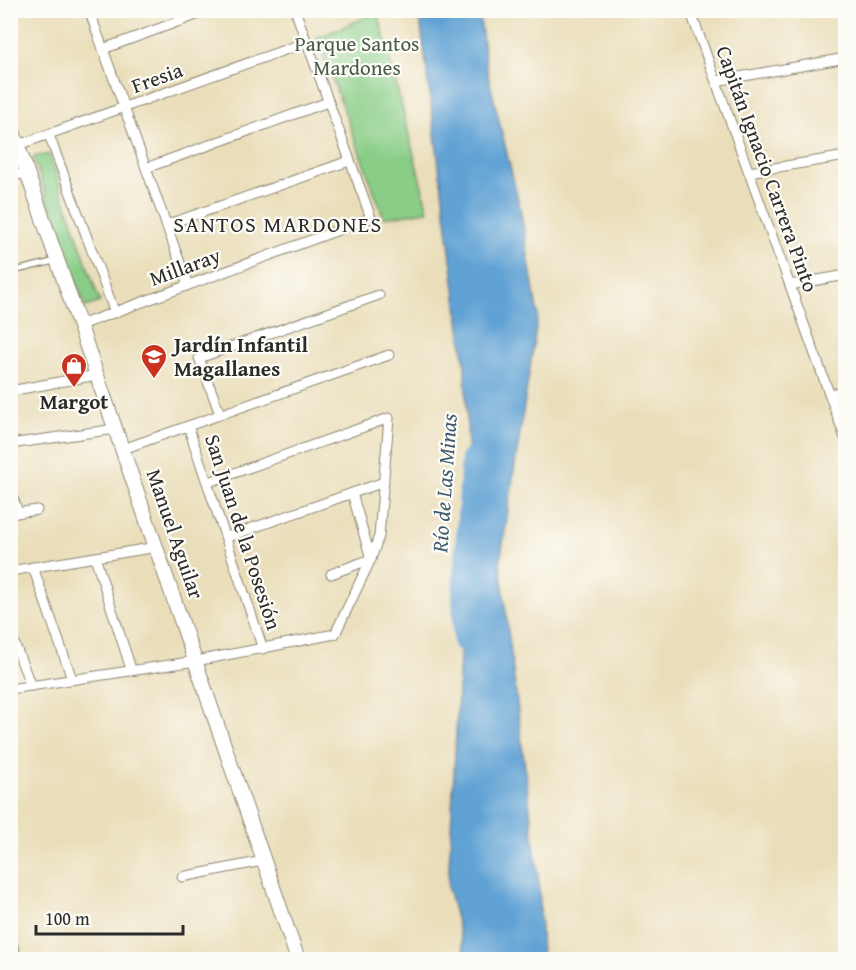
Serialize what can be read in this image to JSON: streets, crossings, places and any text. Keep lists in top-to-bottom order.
{
  "streets": {
    "street": [
      "Fresia",
      "Capitán Ignacio Carrera Pinto",
      "Millaray",
      "San Juan de la Posesión",
      "Manuel Aguilar"
    ]
  },
  "crossings": [
    ["Fresia", "Manuel Aguilar"],
    ["Millaray", "Manuel Aguilar"]
  ],
  "districts": ["SANTOS MARDONES"],
  "water": ["Río de Las Minas"],
  "parks": ["Parque Santos Mardones"],
  "places": {
    "school or university": ["Jardín Infantil Magallanes"],
    "shop": ["Margot"]
  },
  "scale_bar": "100 m"
}
